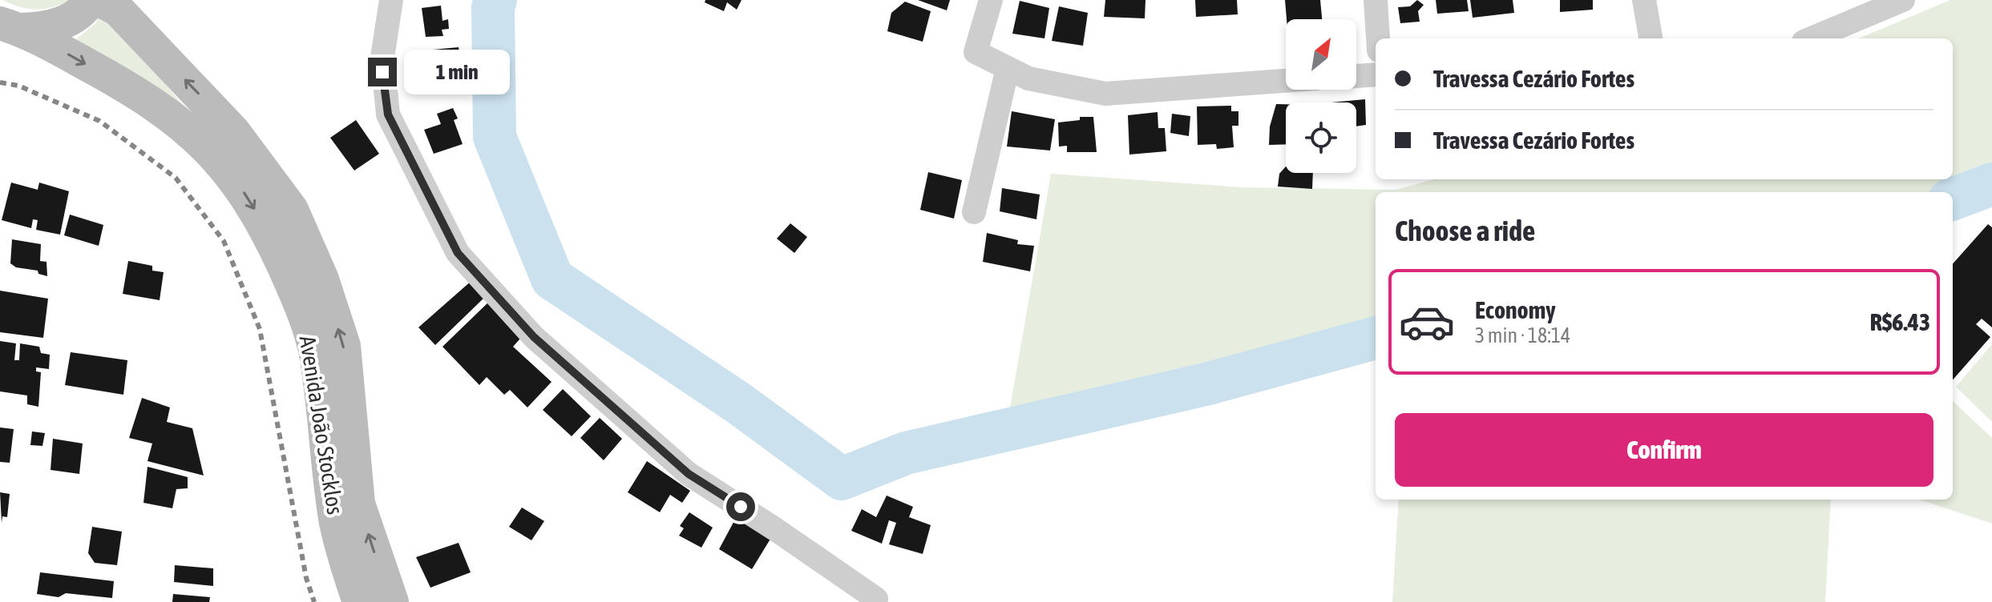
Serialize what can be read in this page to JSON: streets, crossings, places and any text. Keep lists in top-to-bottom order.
{
  "streets": {
    "main road": ["Avenida João Stocklos"]
  },
  "north": "top right",
  "page": {
    "banner": ["Travessa Cezário Fortes", "Travessa Cezário Fortes"],
    "bubble": "1 min",
    "heading": "Choose a ride",
    "list": [
      {
        "name": "Economy",
        "note": "3 min · 18:14",
        "value": "R$6.43"
      }
    ],
    "buttons": "Confirm"
  }
}
